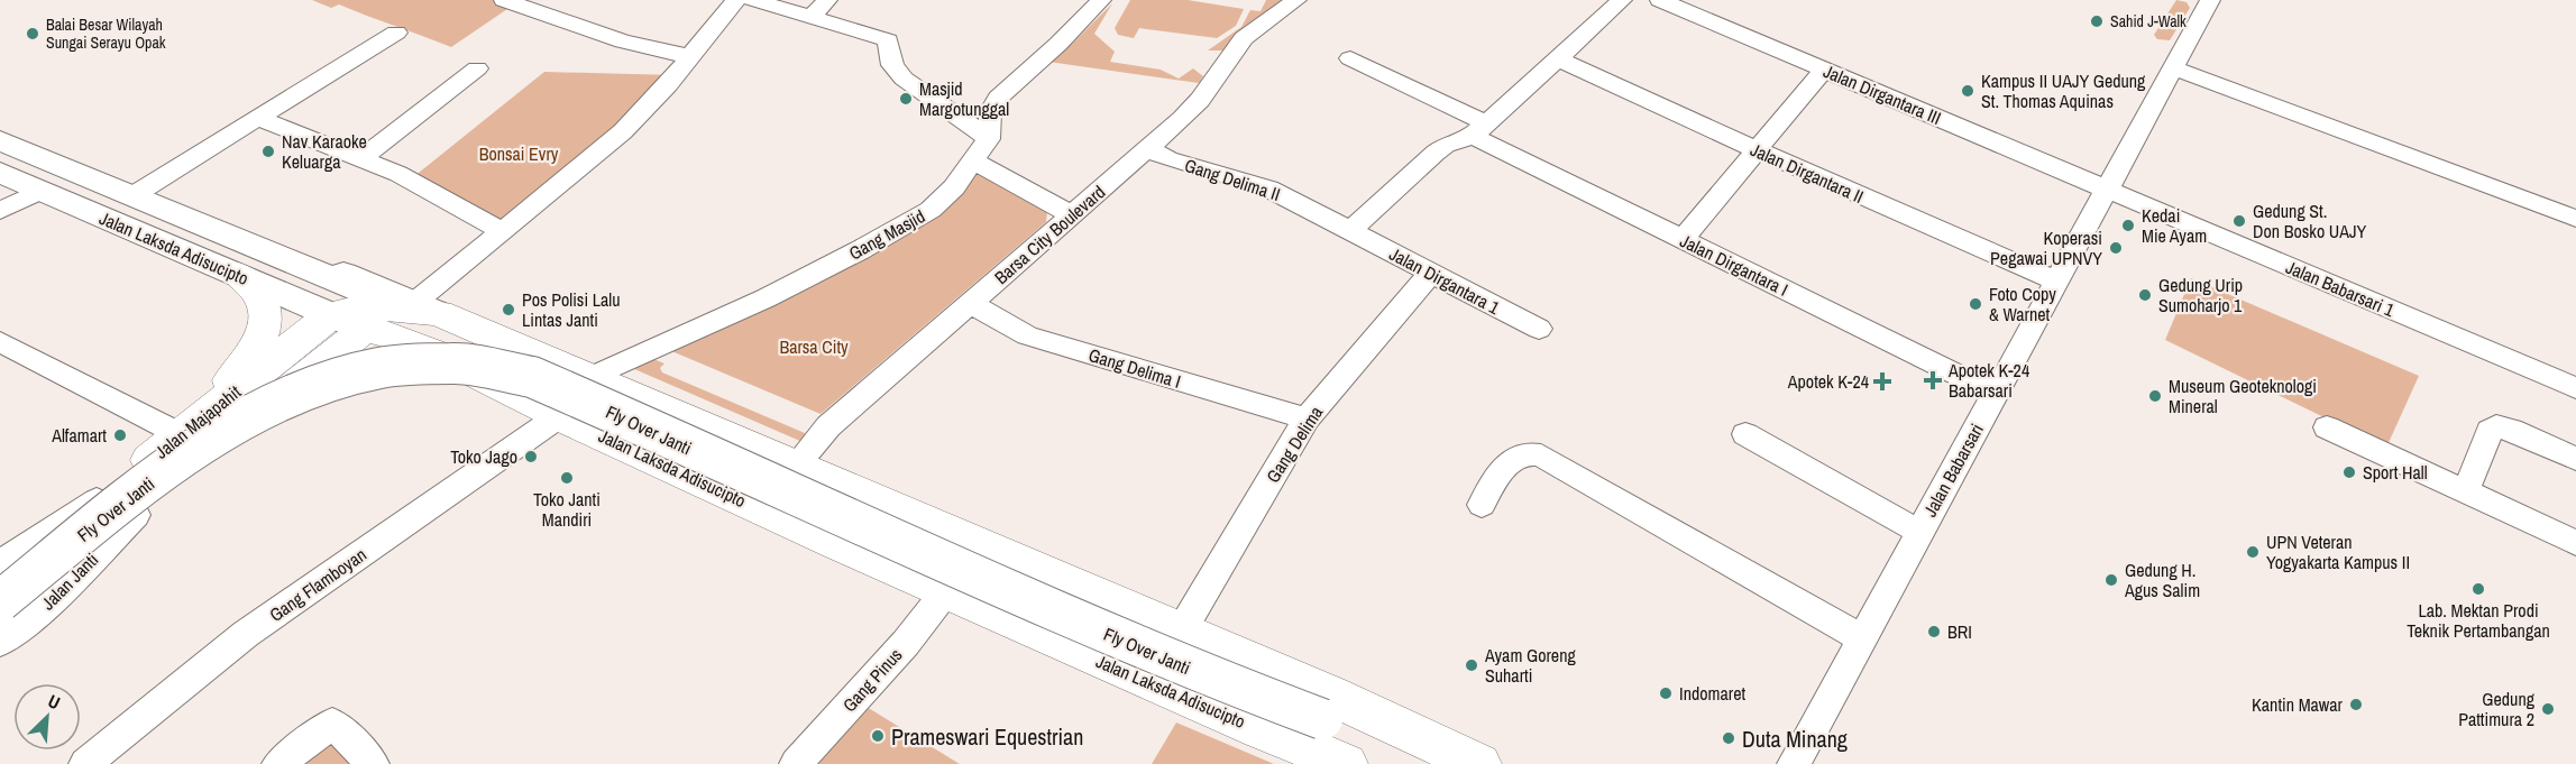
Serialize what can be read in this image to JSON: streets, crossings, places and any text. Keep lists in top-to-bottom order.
{
  "streets": {
    "highway": ["Jalan Laksda Adisucipto", "Jalan Majapahit", "Fly Over Janti"],
    "street": [
      "Jalan Dirgantara III",
      "Jalan Dirgantara II",
      "Gang Delima II",
      "Gang Masjid",
      "Barsa City Boulevard",
      "Jalan Dirgantara I",
      "Jalan Dirgantara 1",
      "Jalan Babarsari 1",
      "Gang Delima I",
      "Gang Delima",
      "Jalan Babarsari",
      "Jalan Janti",
      "Gang Flamboyan",
      "Gang Pinus"
    ]
  },
  "crossings": [
    ["Jalan Dirgantara III", "Jalan Babarsari 1"],
    ["Jalan Dirgantara III", "Jalan Babarsari"],
    ["Jalan Dirgantara II", "Jalan Babarsari"],
    ["Gang Delima II", "Barsa City Boulevard"],
    ["Gang Delima II", "Jalan Dirgantara 1"],
    ["Gang Masjid", "Jalan Laksda Adisucipto"],
    ["Barsa City Boulevard", "Jalan Laksda Adisucipto"],
    ["Barsa City Boulevard", "Gang Delima I"],
    ["Jalan Laksda Adisucipto", "Jalan Majapahit"],
    ["Jalan Laksda Adisucipto", "Gang Delima"],
    ["Jalan Laksda Adisucipto", "Gang Flamboyan"],
    ["Jalan Laksda Adisucipto", "Gang Pinus"],
    ["Jalan Dirgantara I", "Jalan Babarsari"],
    ["Jalan Dirgantara 1", "Gang Delima"],
    ["Jalan Babarsari 1", "Jalan Babarsari"],
    ["Gang Delima I", "Gang Delima"],
    ["Jalan Majapahit", "Fly Over Janti"],
    ["Jalan Majapahit", "Jalan Janti"]
  ],
  "parks": ["Bonsai Evry", "Barsa City"],
  "places": {
    "other": [
      "Sahid J-Walk",
      "Balai Besar Wilayah Sungai Serayu Opak",
      "Kampus II UAJY Gedung St. Thomas Aquinas",
      "Masjid Margotunggal",
      "Nav Karaoke Keluarga",
      "Gedung St. Don Bosko UAJY",
      "Kedai Mie Ayam",
      "Koperasi Pegawai UPNVY",
      "Gedung Urip Sumoharjo 1",
      "Foto Copy & Warnet",
      "Pos Polisi Lalu Lintas Janti",
      "Museum Geoteknologi Mineral",
      "Alfamart",
      "Toko Jago",
      "Sport Hall",
      "Toko Janti Mandiri",
      "UPN Veteran Yogyakarta Kampus II",
      "Gedung H. Agus Salim",
      "Lab. Mektan Prodi Teknik Pertambangan",
      "BRI",
      "Ayam Goreng Suharti",
      "Indomaret",
      "Kantin Mawar",
      "Gedung Pattimura 2",
      "Prameswari Equestrian",
      "Duta Minang"
    ],
    "health": ["Apotek K-24 Babarsari", "Apotek K-24"]
  },
  "north": "top right"
}
